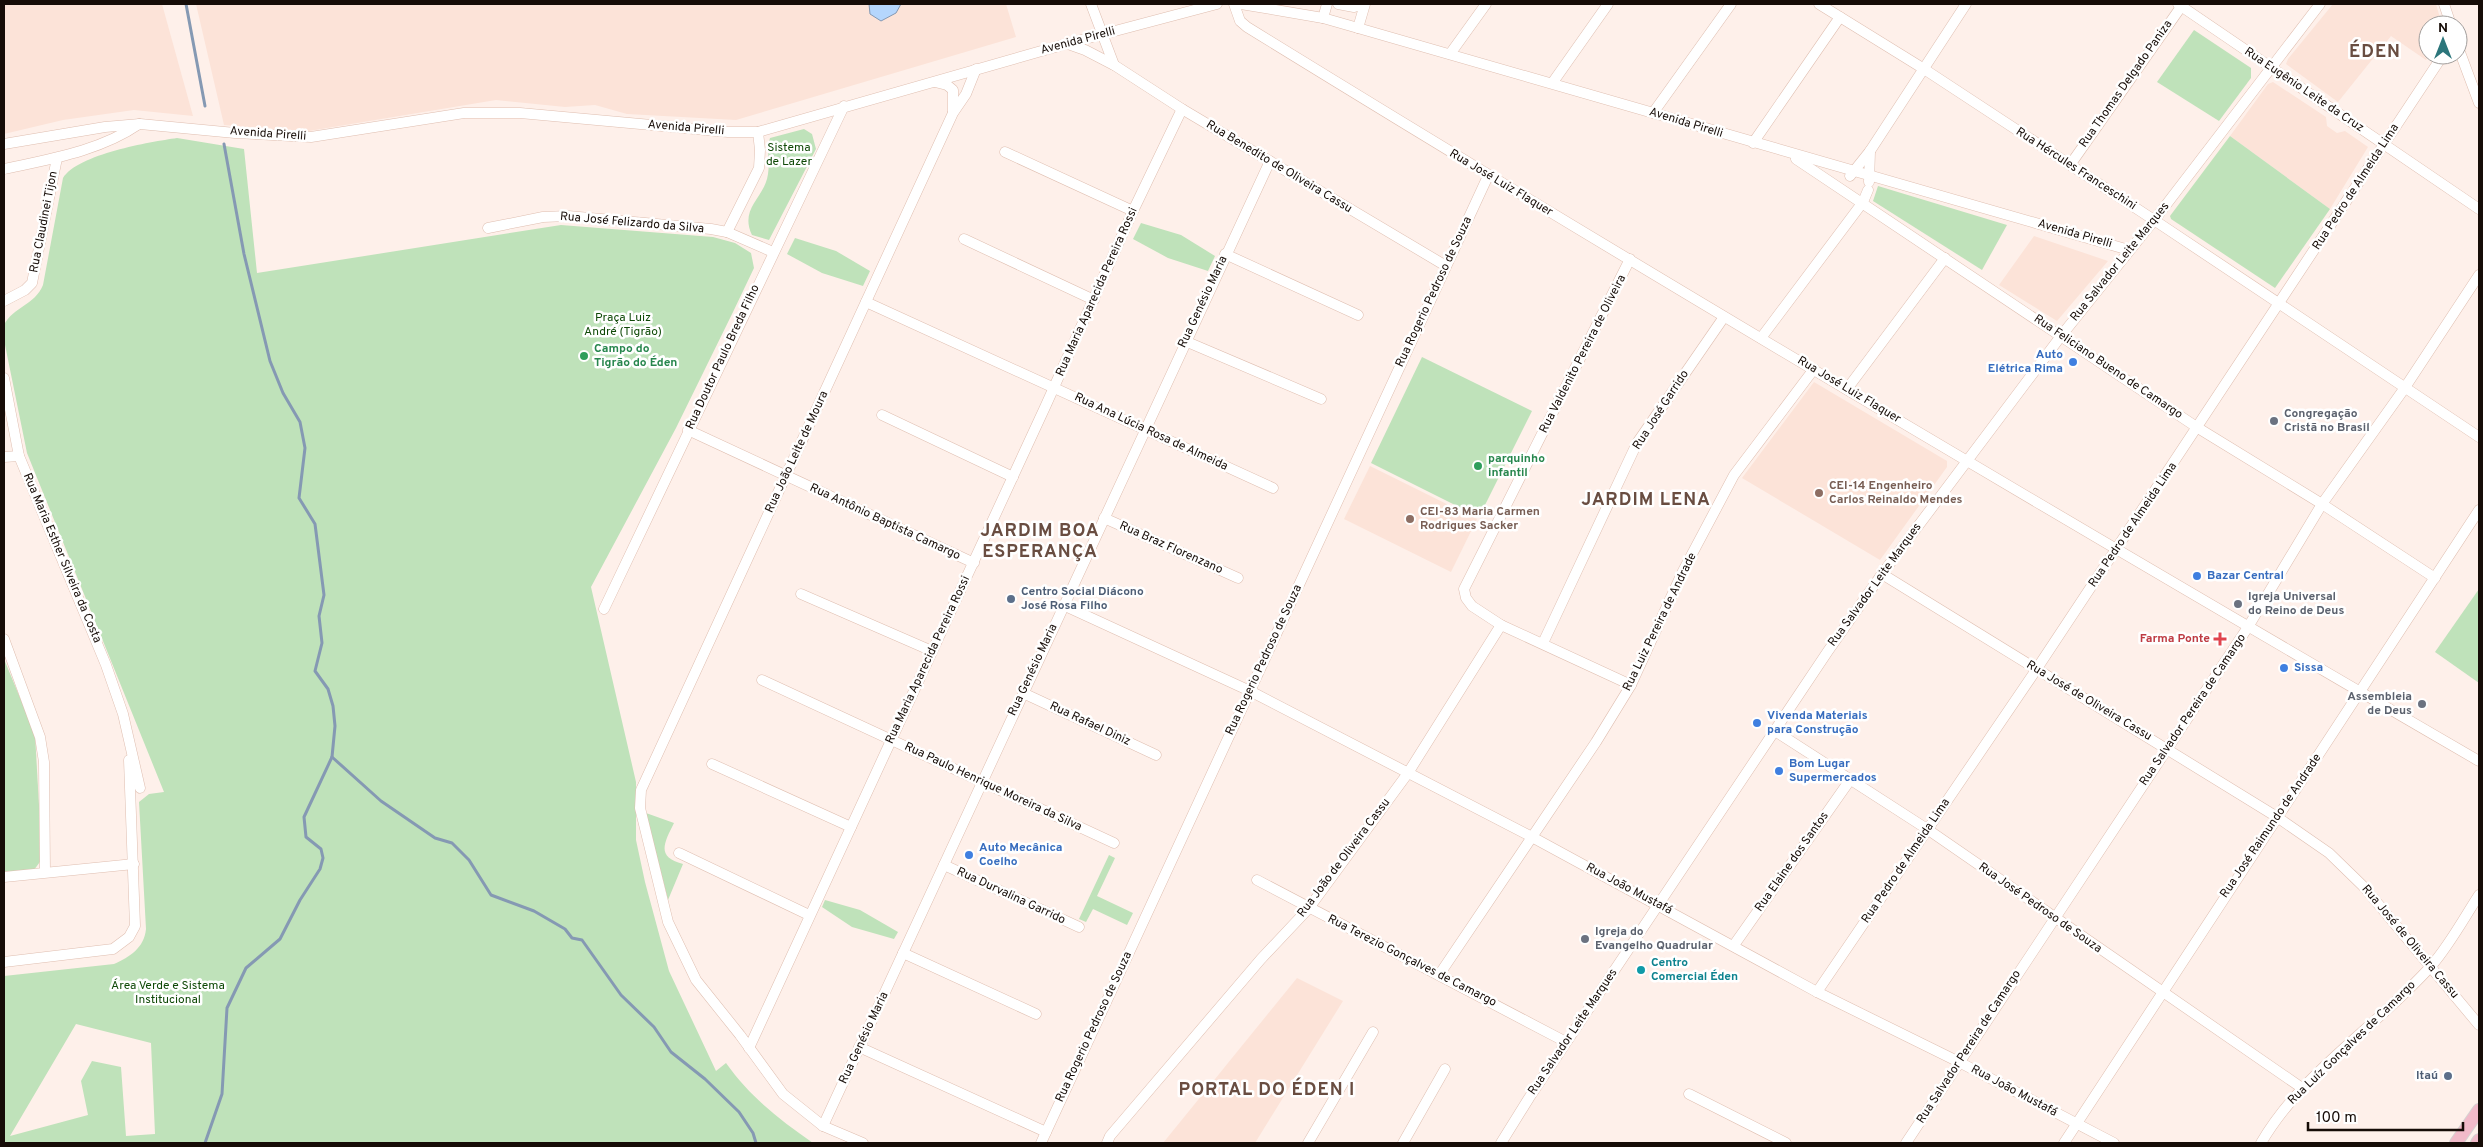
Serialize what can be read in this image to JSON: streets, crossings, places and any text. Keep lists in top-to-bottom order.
{
  "streets": {
    "street": [
      "Avenida Pirelli",
      "Rua Thomas Delgado Paniza",
      "Rua Eugênio Leite da Cruz",
      "Rua Benedito de Oliveira Cassu",
      "Rua Hércules Franceschini",
      "Rua José Luiz Flaquer",
      "Rua Pedro de Almeida Lima",
      "Rua Claudinei Tijon",
      "Rua José Felizardo da Silva",
      "Rua Salvador Leite Marques",
      "Rua Maria Aparecida Pereira Rossi",
      "Rua Rogerio Pedroso de Souza",
      "Rua Genésio Maria",
      "Rua Valdenito Pereira de Oliveira",
      "Rua Doutor Paulo Breda Filho",
      "Rua Feliciano Bueno de Camargo",
      "Rua José Garrido",
      "Rua Ana Lúcia Rosa de Almeida",
      "Rua João Leite de Moura",
      "Rua Antônio Baptista Camargo",
      "Rua Braz Florenzano",
      "Rua Maria Esther Silveira da Costa",
      "Rua Luiz Pereira de Andrade",
      "Rua José de Oliveira Cassu",
      "Rua Salvador Pereira de Camargo",
      "Rua Rafael Diniz",
      "Rua Paulo Henrique Moreira da Silva",
      "Rua José Raimundo de Andrade",
      "Rua João de Oliveira Cassu",
      "Rua Elaine dos Santos",
      "Rua João Mustafá",
      "Rua Durvalina Garrido",
      "Rua José Pedroso de Souza",
      "Rua Terezio Gonçalves de Camargo",
      "Rua Luíz Gonçalves de Camargo"
    ]
  },
  "crossings": [
    ["Avenida Pirelli", "Rua Benedito de Oliveira Cassu"],
    ["Avenida Pirelli", "Rua Salvador Leite Marques"],
    ["Avenida Pirelli", "Rua Doutor Paulo Breda Filho"],
    ["Avenida Pirelli", "Rua Feliciano Bueno de Camargo"],
    ["Avenida Pirelli", "Rua João Leite de Moura"],
    ["Rua Thomas Delgado Paniza", "Rua Eugênio Leite da Cruz"],
    ["Rua Thomas Delgado Paniza", "Rua Hércules Franceschini"],
    ["Rua Eugênio Leite da Cruz", "Rua Pedro de Almeida Lima"],
    ["Rua Eugênio Leite da Cruz", "Rua Salvador Leite Marques"],
    ["Rua Benedito de Oliveira Cassu", "Rua Maria Aparecida Pereira Rossi"],
    ["Rua Benedito de Oliveira Cassu", "Rua Rogerio Pedroso de Souza"],
    ["Rua Benedito de Oliveira Cassu", "Rua Genésio Maria"],
    ["Rua Hércules Franceschini", "Rua Pedro de Almeida Lima"],
    ["Rua Hércules Franceschini", "Rua Salvador Leite Marques"],
    ["Rua Hércules Franceschini", "Rua Salvador Pereira de Camargo"],
    ["Rua José Luiz Flaquer", "Rua Pedro de Almeida Lima"],
    ["Rua José Luiz Flaquer", "Rua Salvador Leite Marques"],
    ["Rua José Luiz Flaquer", "Rua Rogerio Pedroso de Souza"],
    ["Rua José Luiz Flaquer", "Rua Valdenito Pereira de Oliveira"],
    ["Rua José Luiz Flaquer", "Rua José Garrido"],
    ["Rua José Luiz Flaquer", "Rua Luiz Pereira de Andrade"],
    ["Rua José Luiz Flaquer", "Rua Salvador Pereira de Camargo"],
    ["Rua José Luiz Flaquer", "Rua José Raimundo de Andrade"],
    ["Rua Pedro de Almeida Lima", "Rua Feliciano Bueno de Camargo"],
    ["Rua Pedro de Almeida Lima", "Rua José de Oliveira Cassu"],
    ["Rua Pedro de Almeida Lima", "Rua João Mustafá"],
    ["Rua Pedro de Almeida Lima", "Rua José Pedroso de Souza"],
    ["Rua José Felizardo da Silva", "Rua Doutor Paulo Breda Filho"],
    ["Rua Salvador Leite Marques", "Rua Feliciano Bueno de Camargo"],
    ["Rua Salvador Leite Marques", "Rua José de Oliveira Cassu"],
    ["Rua Salvador Leite Marques", "Rua João Mustafá"],
    ["Rua Salvador Leite Marques", "Rua José Pedroso de Souza"],
    ["Rua Salvador Leite Marques", "Rua Terezio Gonçalves de Camargo"],
    ["Rua Maria Aparecida Pereira Rossi", "Rua Ana Lúcia Rosa de Almeida"],
    ["Rua Maria Aparecida Pereira Rossi", "Rua Antônio Baptista Camargo"],
    ["Rua Maria Aparecida Pereira Rossi", "Rua Paulo Henrique Moreira da Silva"],
    ["Rua Rogerio Pedroso de Souza", "Rua João Mustafá"],
    ["Rua Genésio Maria", "Rua Ana Lúcia Rosa de Almeida"],
    ["Rua Genésio Maria", "Rua Braz Florenzano"],
    ["Rua Genésio Maria", "Rua Rafael Diniz"],
    ["Rua Genésio Maria", "Rua Paulo Henrique Moreira da Silva"],
    ["Rua Genésio Maria", "Rua João Mustafá"],
    ["Rua Genésio Maria", "Rua Durvalina Garrido"],
    ["Rua Valdenito Pereira de Oliveira", "Rua João de Oliveira Cassu"],
    ["Rua Doutor Paulo Breda Filho", "Rua Antônio Baptista Camargo"],
    ["Rua Feliciano Bueno de Camargo", "Rua Salvador Pereira de Camargo"],
    ["Rua Feliciano Bueno de Camargo", "Rua José Raimundo de Andrade"],
    ["Rua Ana Lúcia Rosa de Almeida", "Rua João Leite de Moura"],
    ["Rua João Leite de Moura", "Rua Antônio Baptista Camargo"],
    ["Rua Luiz Pereira de Andrade", "Rua João Mustafá"],
    ["Rua Luiz Pereira de Andrade", "Rua Terezio Gonçalves de Camargo"],
    ["Rua José de Oliveira Cassu", "Rua Salvador Pereira de Camargo"],
    ["Rua José de Oliveira Cassu", "Rua José Raimundo de Andrade"],
    ["Rua José de Oliveira Cassu", "Rua Luíz Gonçalves de Camargo"],
    ["Rua Salvador Pereira de Camargo", "Rua João Mustafá"],
    ["Rua Salvador Pereira de Camargo", "Rua José Pedroso de Souza"],
    ["Rua José Raimundo de Andrade", "Rua João Mustafá"],
    ["Rua José Raimundo de Andrade", "Rua José Pedroso de Souza"],
    ["Rua João de Oliveira Cassu", "Rua João Mustafá"],
    ["Rua João de Oliveira Cassu", "Rua Terezio Gonçalves de Camargo"],
    ["Rua Elaine dos Santos", "Rua João Mustafá"],
    ["Rua Elaine dos Santos", "Rua José Pedroso de Souza"],
    ["Rua José Pedroso de Souza", "Rua Luíz Gonçalves de Camargo"]
  ],
  "districts": [
    "ÉDEN",
    "JARDIM LENA",
    "JARDIM BOA ESPERANÇA",
    "PORTAL DO ÉDEN I"
  ],
  "parks": ["Sistema de Lazer", "Praça Luiz André (Tigrão)", "Área Verde e Sistema Institucional"],
  "places": {
    "other": [
      "Campo do Tigrão do Éden",
      "Auto Elétrica Rima",
      "Congregação Cristã no Brasil",
      "parquinho infantil",
      "CEI-14 Engenheiro Carlos Reinaldo Mendes",
      "CEI-83 Maria Carmen Rodrigues Sacker",
      "Bazar Central",
      "Centro Social Diácono José Rosa Filho",
      "Igreja Universal do Reino de Deus",
      "Sissa",
      "Assembleia de Deus",
      "Vivenda Materiais para Construção",
      "Bom Lugar Supermercados",
      "Auto Mecânica Coelho",
      "Igreja do Evangelho Quadrular",
      "Centro Comercial Éden",
      "Itaú"
    ],
    "health": ["Farma Ponte"]
  },
  "scale_bar": "100 m",
  "north": "top"
}
